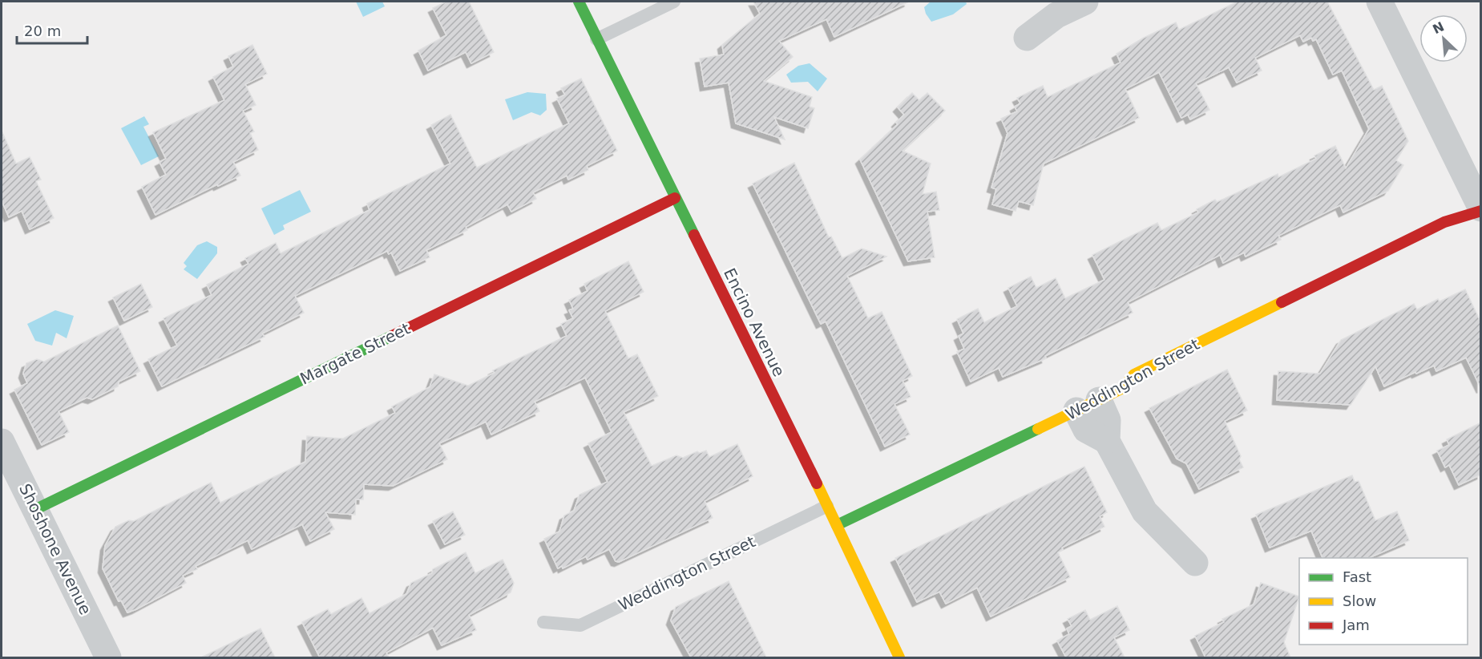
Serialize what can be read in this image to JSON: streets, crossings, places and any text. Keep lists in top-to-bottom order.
{
  "streets": {
    "street": [
      "Encino Avenue",
      "Margate Street",
      "Weddington Street",
      "Shoshone Avenue"
    ]
  },
  "crossings": [
    ["Encino Avenue", "Margate Street"],
    ["Encino Avenue", "Weddington Street"],
    ["Margate Street", "Shoshone Avenue"]
  ],
  "legend": ["Fast", "Slow", "Jam"],
  "scale_bar": "20 m",
  "north": "top left"
}
